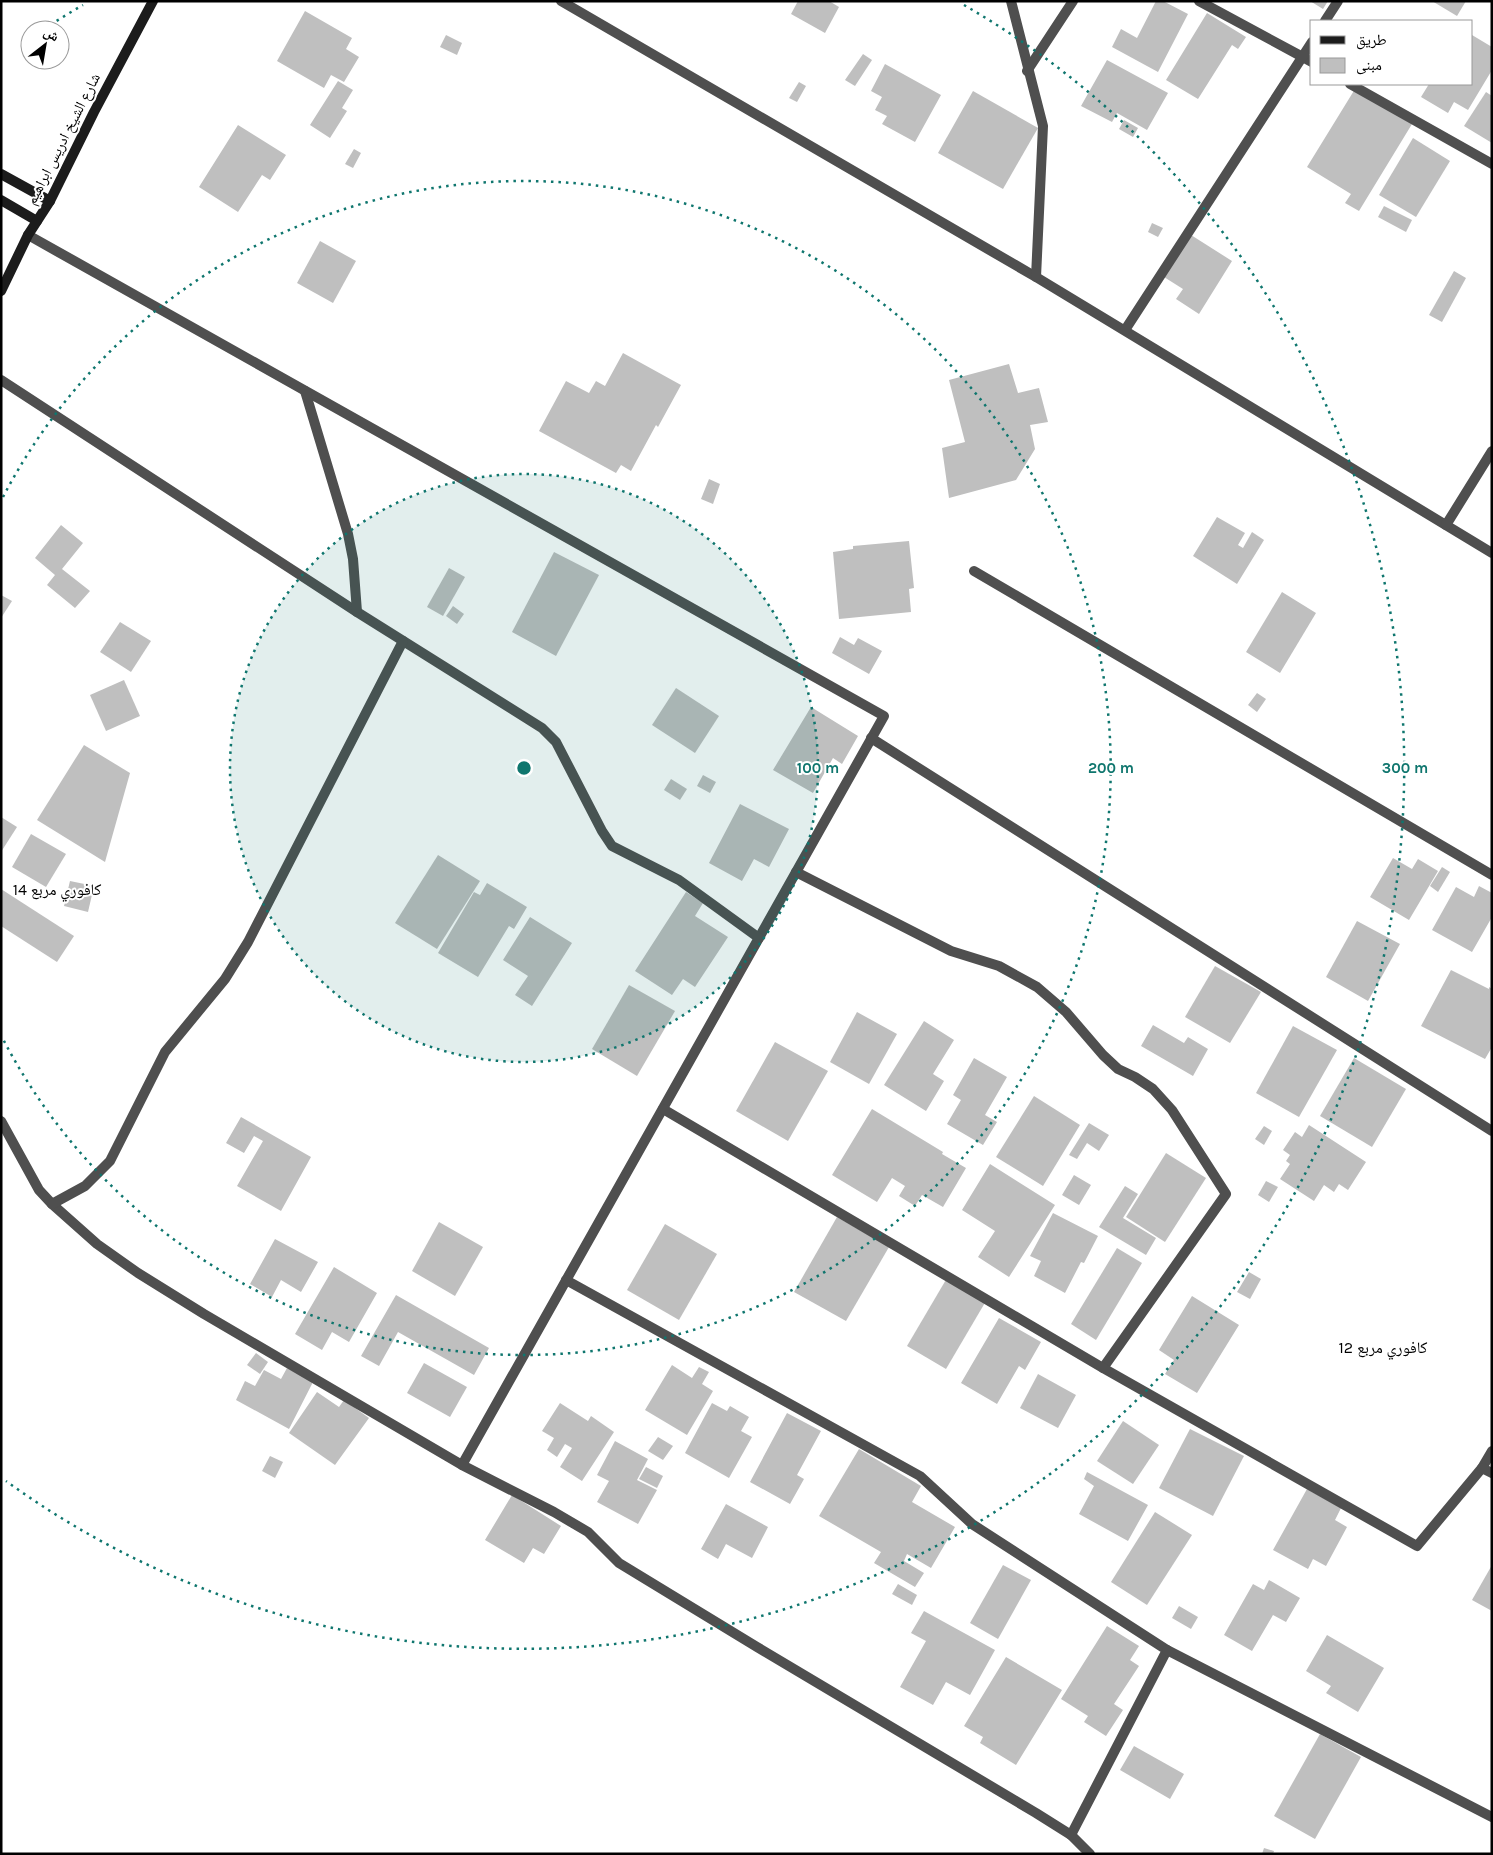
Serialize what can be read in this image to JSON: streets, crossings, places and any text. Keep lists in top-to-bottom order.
{
  "streets": {
    "street": ["شارع الشيخ ادريس ابراهيم"]
  },
  "districts": ["كافوري مربع 14", "كافوري مربع 12"],
  "legend": ["طريق", "مبنى"],
  "north": "top right",
  "rings": ["100 m", "200 m", "300 m"]
}
